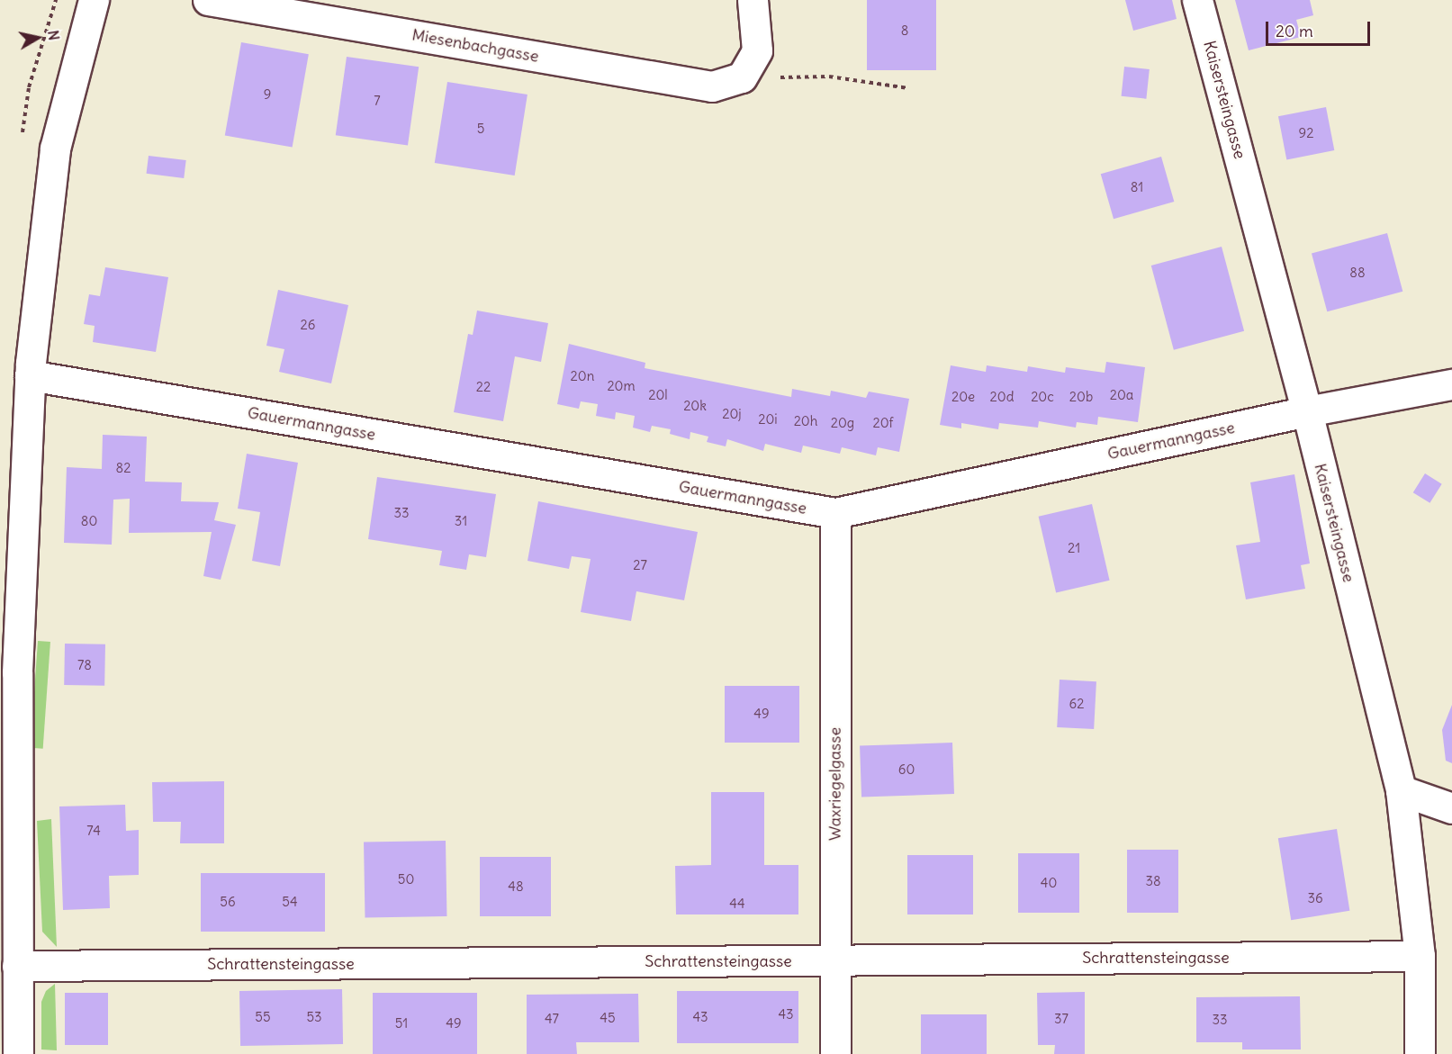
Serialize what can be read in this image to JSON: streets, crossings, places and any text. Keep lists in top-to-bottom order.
{
  "streets": {
    "street": [
      "Miesenbachgasse",
      "Kaisersteingasse",
      "Gauermanngasse",
      "Waxriegelgasse",
      "Schrattensteingasse"
    ]
  },
  "crossings": [
    ["Kaisersteingasse", "Gauermanngasse"],
    ["Kaisersteingasse", "Schrattensteingasse"],
    ["Gauermanngasse", "Waxriegelgasse"],
    ["Waxriegelgasse", "Schrattensteingasse"]
  ],
  "house_numbers": [
    "8",
    "9",
    "7",
    "5",
    "92",
    "81",
    "88",
    "26",
    "20n",
    "20m",
    "22",
    "20l",
    "20a",
    "20e",
    "20d",
    "20c",
    "20b",
    "20k",
    "20j",
    "20i",
    "20h",
    "20g",
    "20f",
    "82",
    "33",
    "80",
    "31",
    "21",
    "27",
    "78",
    "62",
    "49",
    "60",
    "74",
    "50",
    "38",
    "40",
    "48",
    "36",
    "56",
    "54",
    "44",
    "43",
    "55",
    "53",
    "43",
    "45",
    "47",
    "37",
    "33",
    "51",
    "49"
  ],
  "scale_bar": "20 m",
  "north": "right"
}
